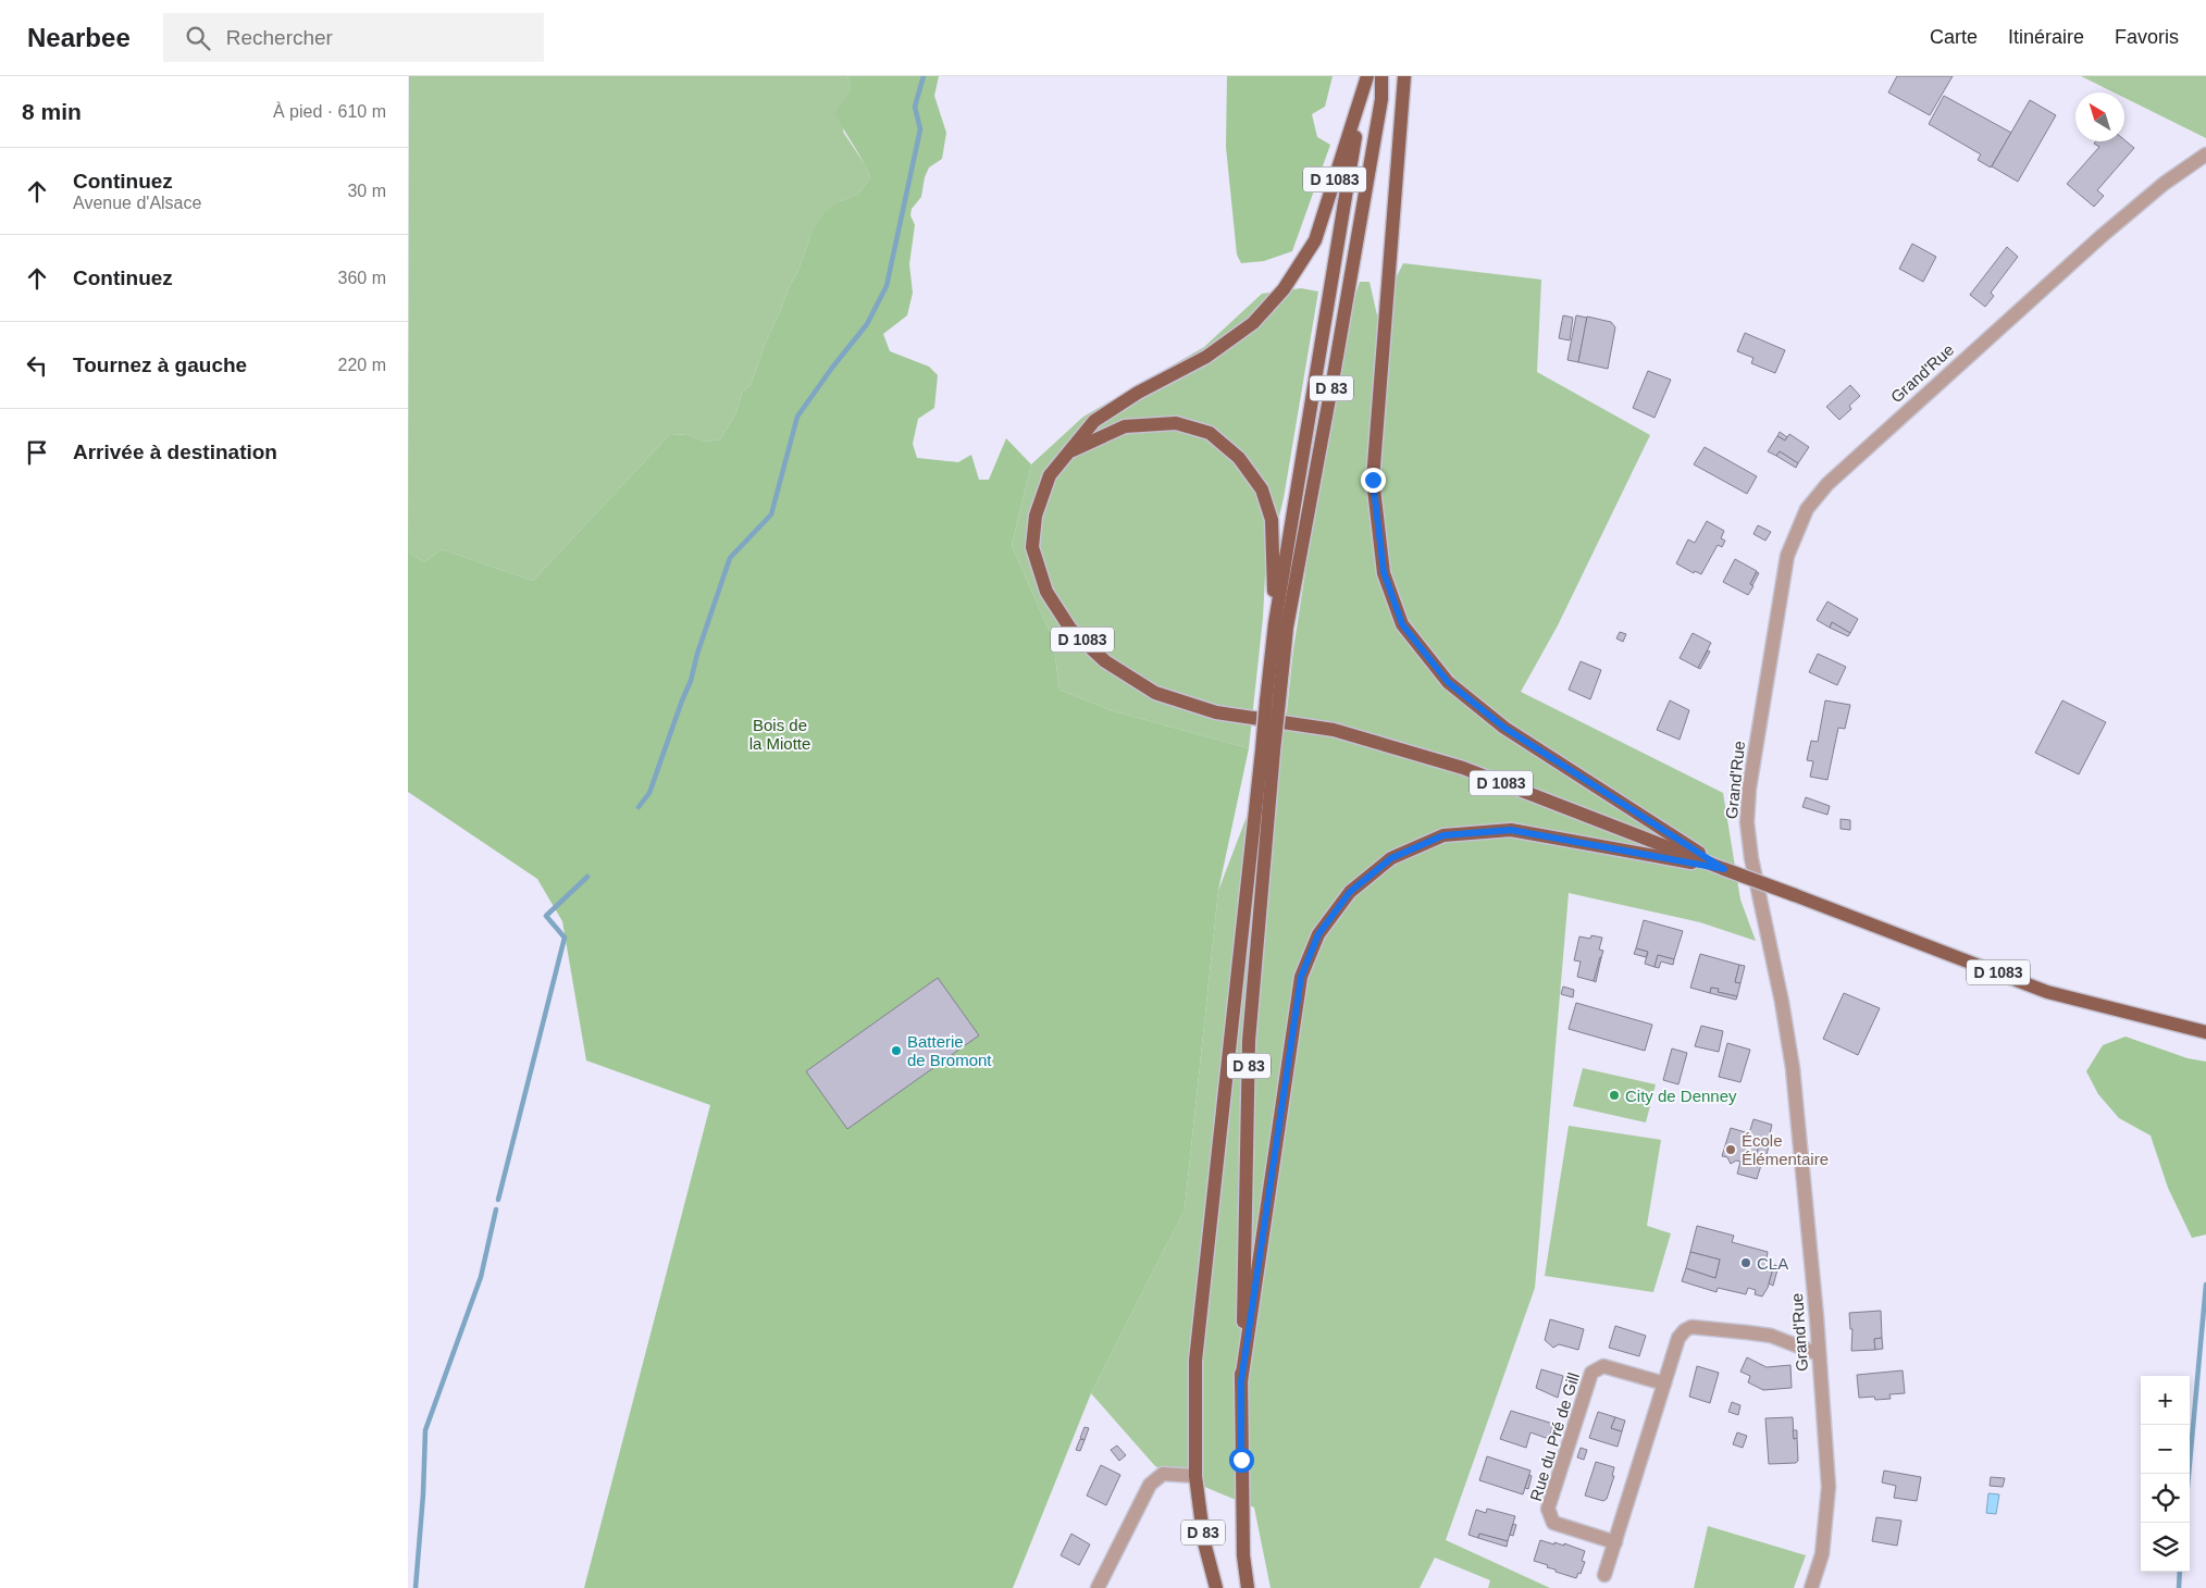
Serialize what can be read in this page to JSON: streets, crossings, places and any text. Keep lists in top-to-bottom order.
{
  "streets": {
    "main road": ["D 1083", "D 83"],
    "street": ["Grand'Rue", "Rue du Pré de Gill"]
  },
  "crossings": [
    ["D 1083", "D 83"]
  ],
  "parks": ["Bois de la Miotte"],
  "places": [
    "Batterie de Bromont",
    "City de Denney",
    "École Élémentaire",
    "CLA"
  ],
  "north": "top left",
  "page": {
    "header": "Nearbee",
    "search": "Rechercher",
    "nav": ["Carte", "Itinéraire", "Favoris"],
    "heading": ["8 min", "À pied · 610 m"],
    "list": [
      ["Continuez", "Avenue d'Alsace", "30 m"],
      ["Continuez", "360 m"],
      ["Tournez à gauche", "220 m"],
      "Arrivée à destination"
    ],
    "map_buttons": ["+", "−"]
  }
}
